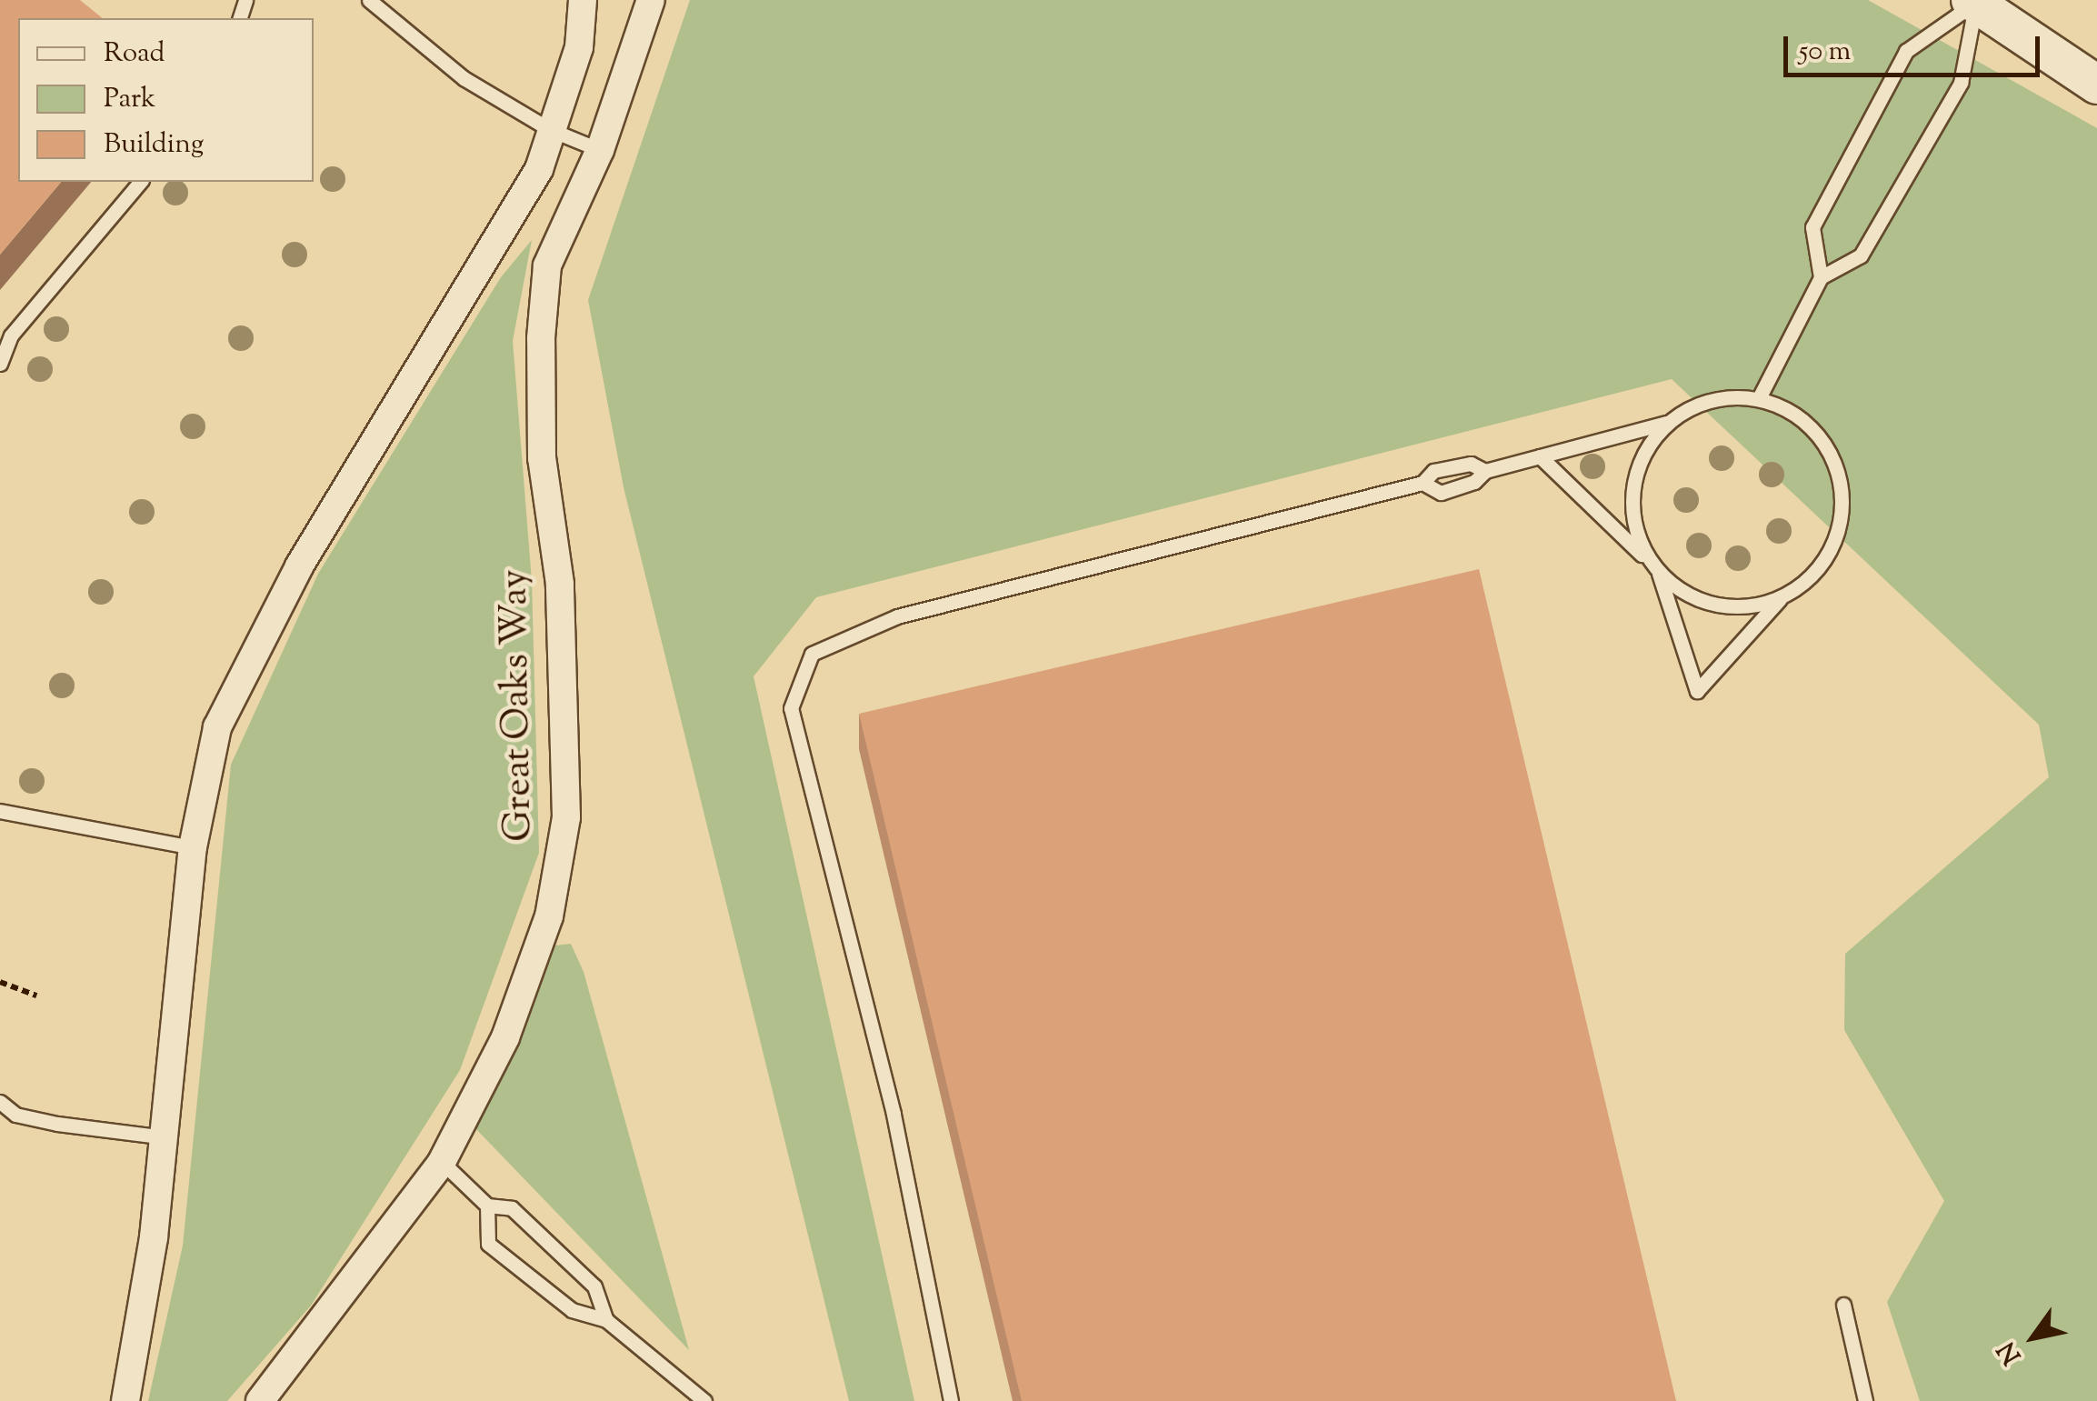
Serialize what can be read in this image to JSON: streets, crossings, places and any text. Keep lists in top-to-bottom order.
{
  "streets": {
    "street": ["Great Oaks Way"]
  },
  "legend": ["Road", "Park", "Building"],
  "scale_bar": "50 m",
  "north": "bottom left"
}
